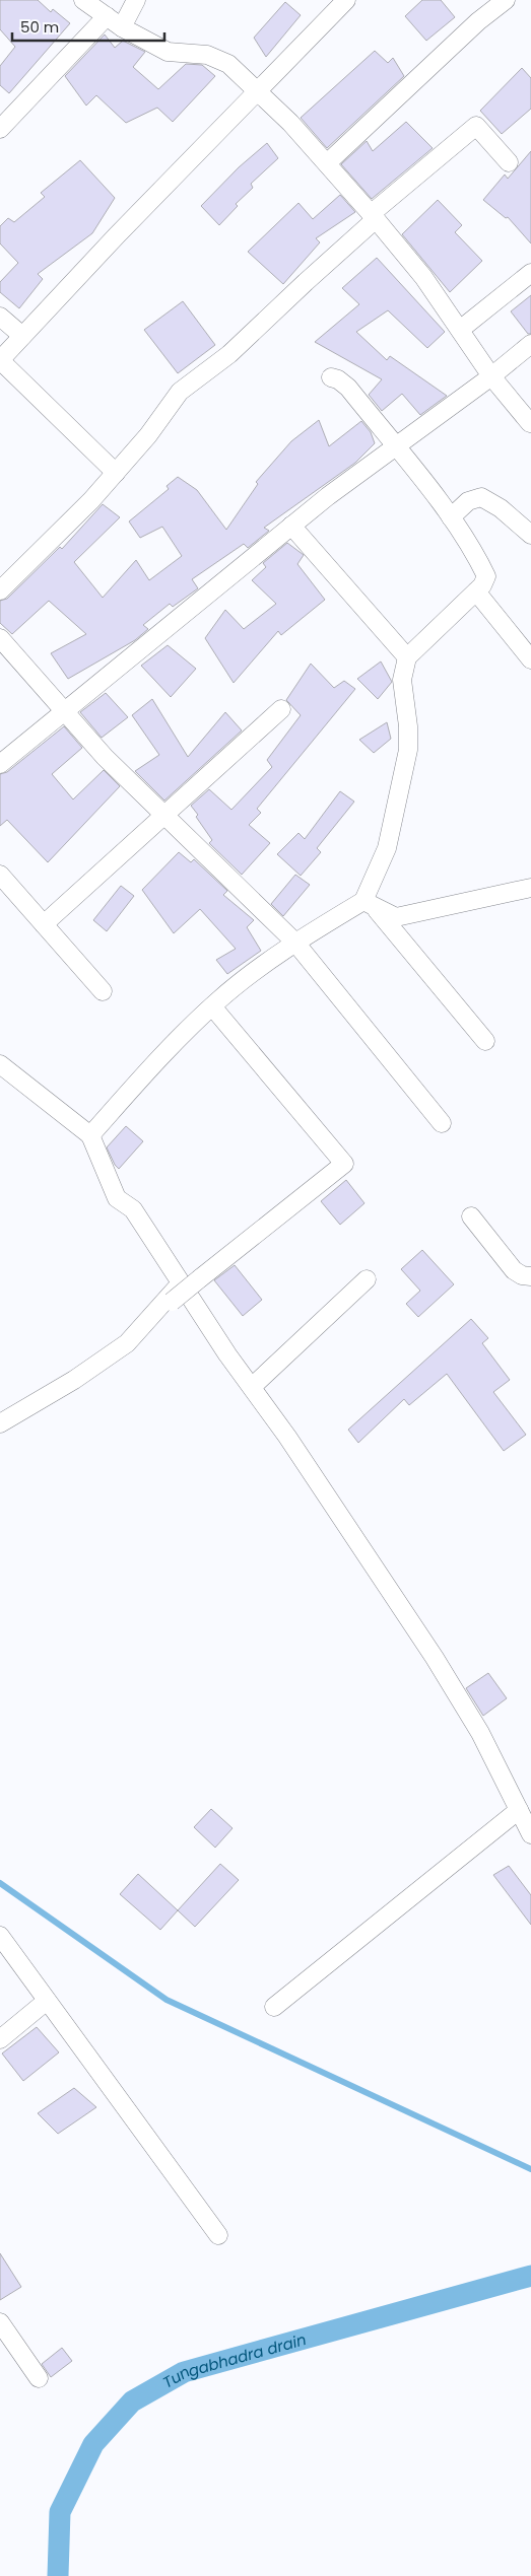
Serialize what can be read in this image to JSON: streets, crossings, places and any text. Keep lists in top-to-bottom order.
{
  "water": ["Tungabhadra drain"],
  "scale_bar": "50 m"
}
